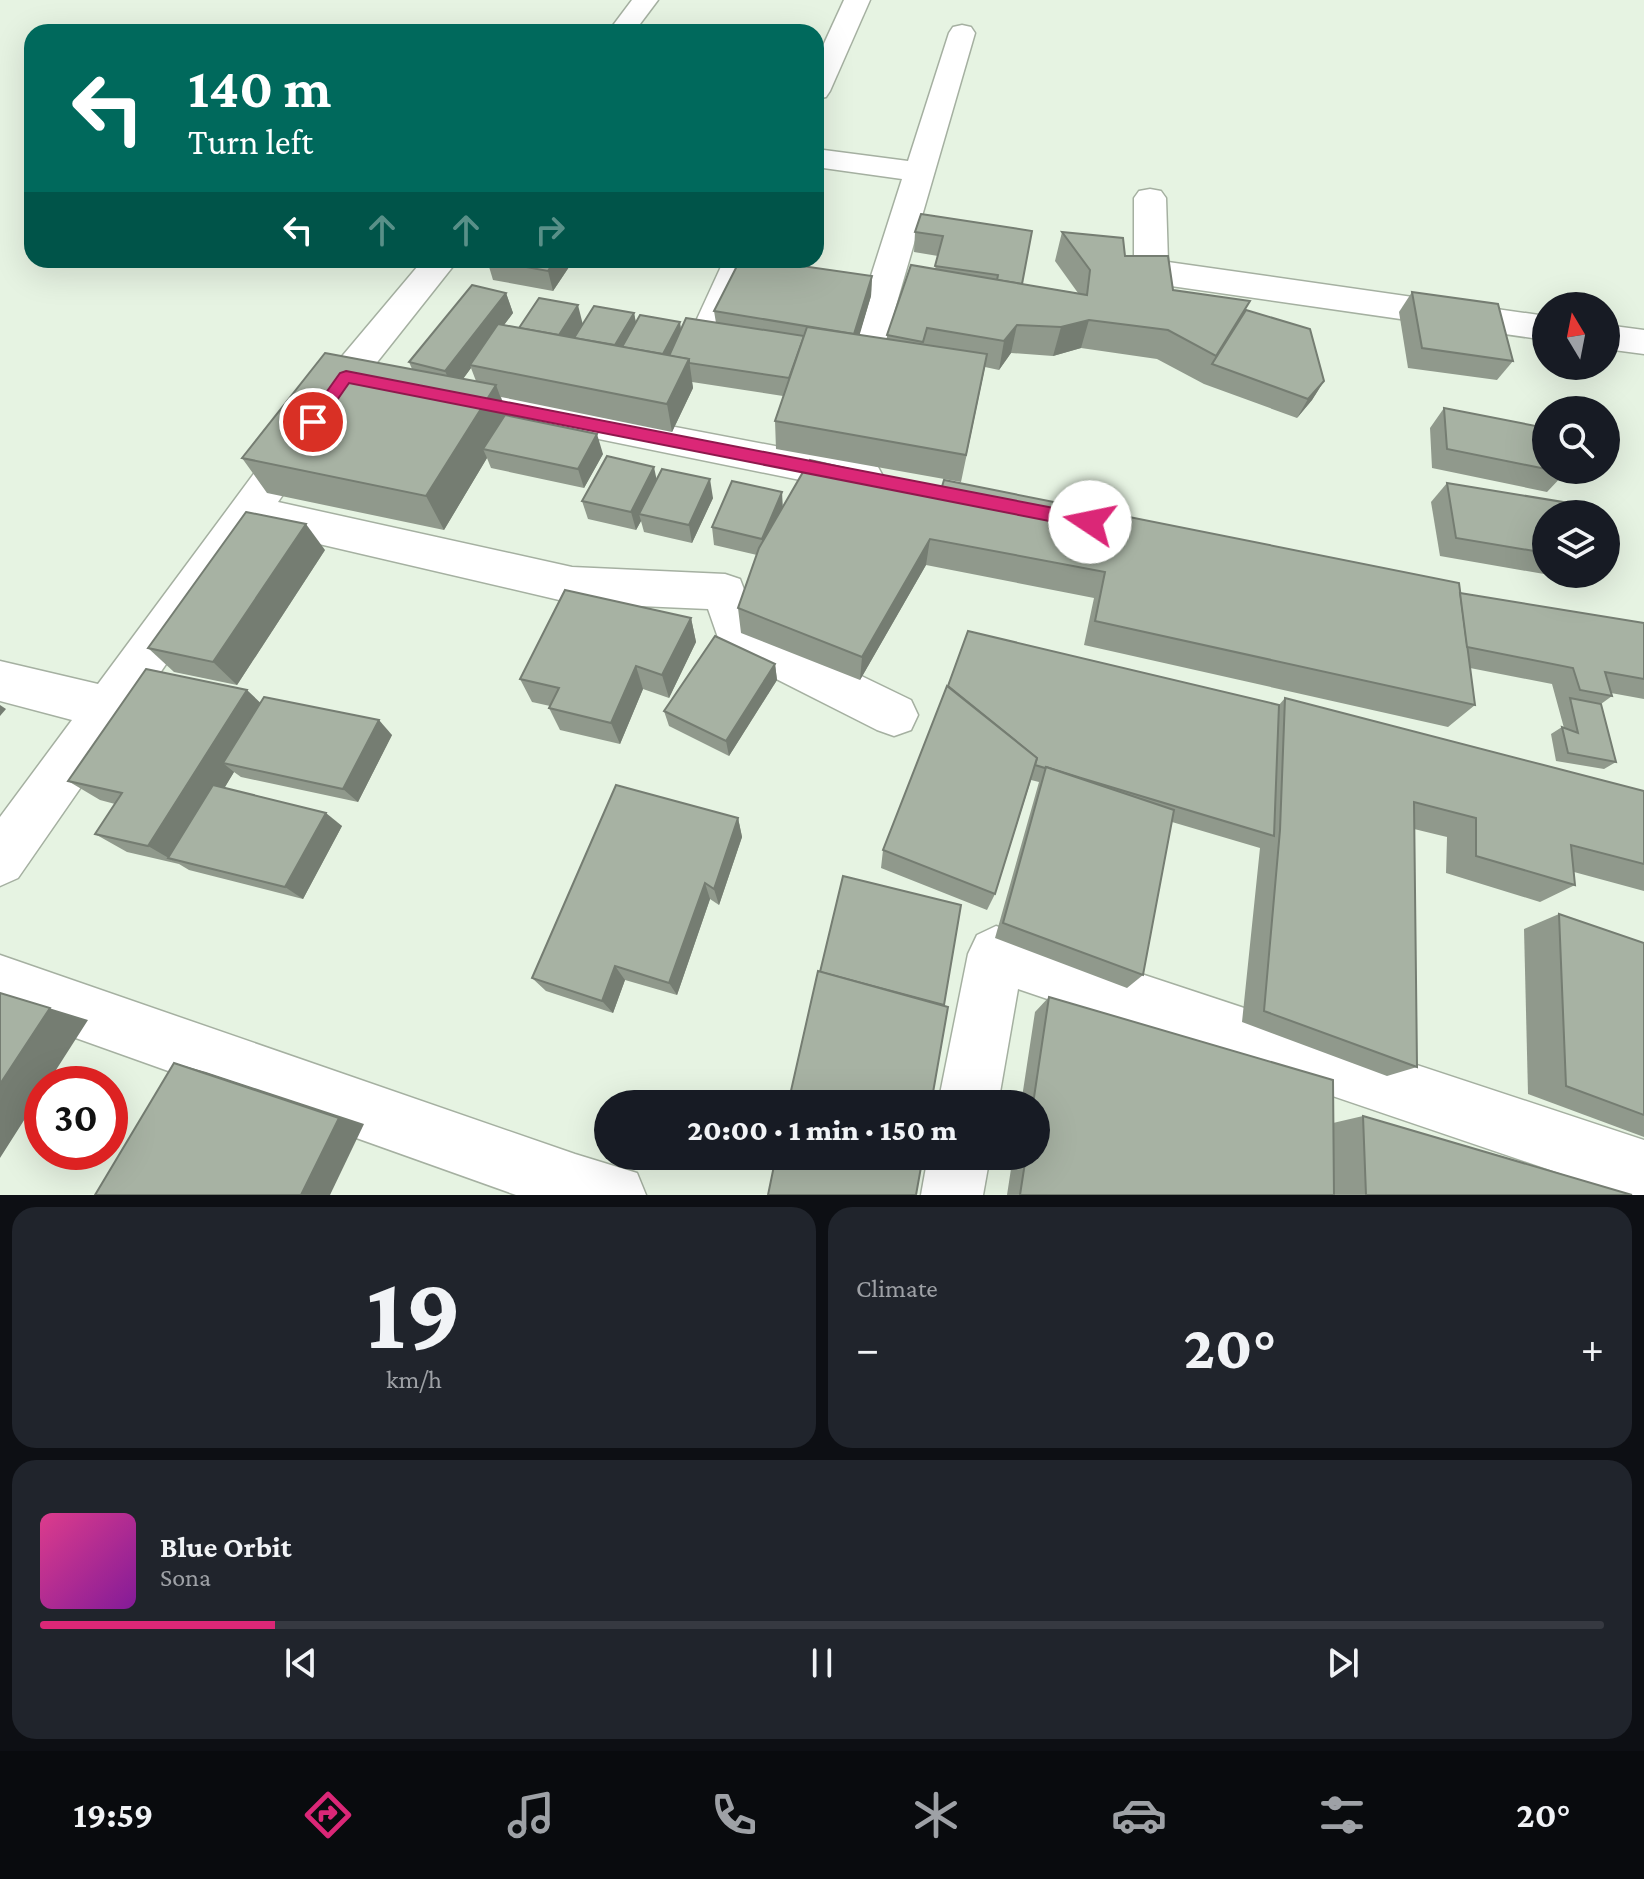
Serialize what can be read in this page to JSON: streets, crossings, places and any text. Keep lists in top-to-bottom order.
{
  "north": "top",
  "page": {
    "turn": ["140 m", "Turn left"],
    "limit": "30",
    "trip": "20:00 · 1 min · 150 m",
    "tile": [
      ["19", "km/h"],
      "Climate"
    ],
    "heat": ["−", "20°", "+"],
    "song": ["Blue Orbit", "Sona"],
    "tabs": ["19:59", "20°"]
  }
}
